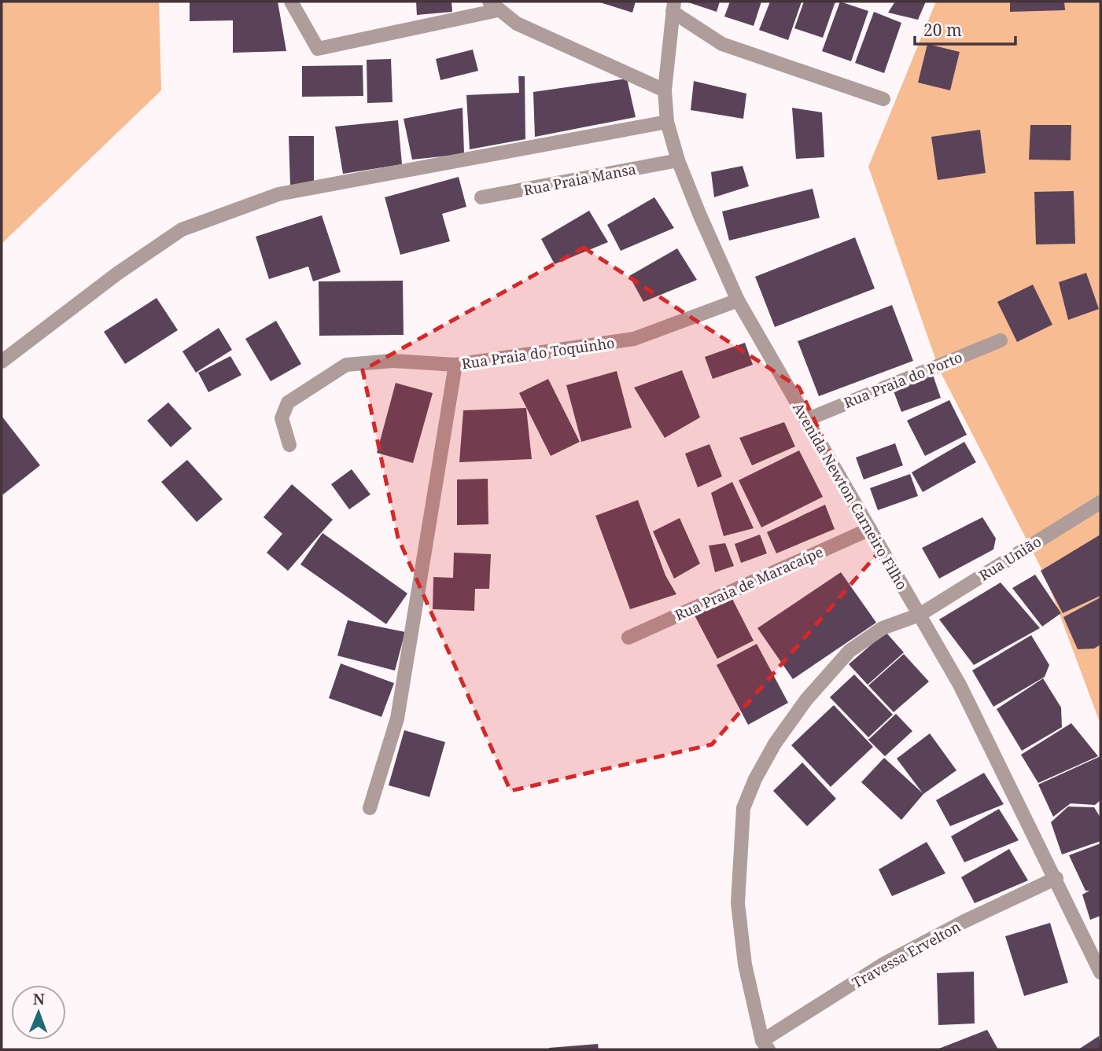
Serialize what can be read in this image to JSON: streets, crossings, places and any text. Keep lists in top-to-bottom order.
{
  "streets": {
    "street": [
      "Rua Praia Mansa",
      "Rua Praia do Toquinho",
      "Rua Praia do Porto",
      "Avenida Newton Carneiro Filho",
      "Rua União",
      "Rua Praia de Maracaípe",
      "Travessa Ervelton"
    ]
  },
  "crossings": [
    ["Rua Praia Mansa", "Avenida Newton Carneiro Filho"],
    ["Rua Praia do Toquinho", "Avenida Newton Carneiro Filho"],
    ["Rua Praia do Porto", "Avenida Newton Carneiro Filho"],
    ["Avenida Newton Carneiro Filho", "Rua União"],
    ["Avenida Newton Carneiro Filho", "Rua Praia de Maracaípe"],
    ["Avenida Newton Carneiro Filho", "Travessa Ervelton"],
    ["Rua União", "Travessa Ervelton"]
  ],
  "scale_bar": "20 m",
  "north": "top"
}
